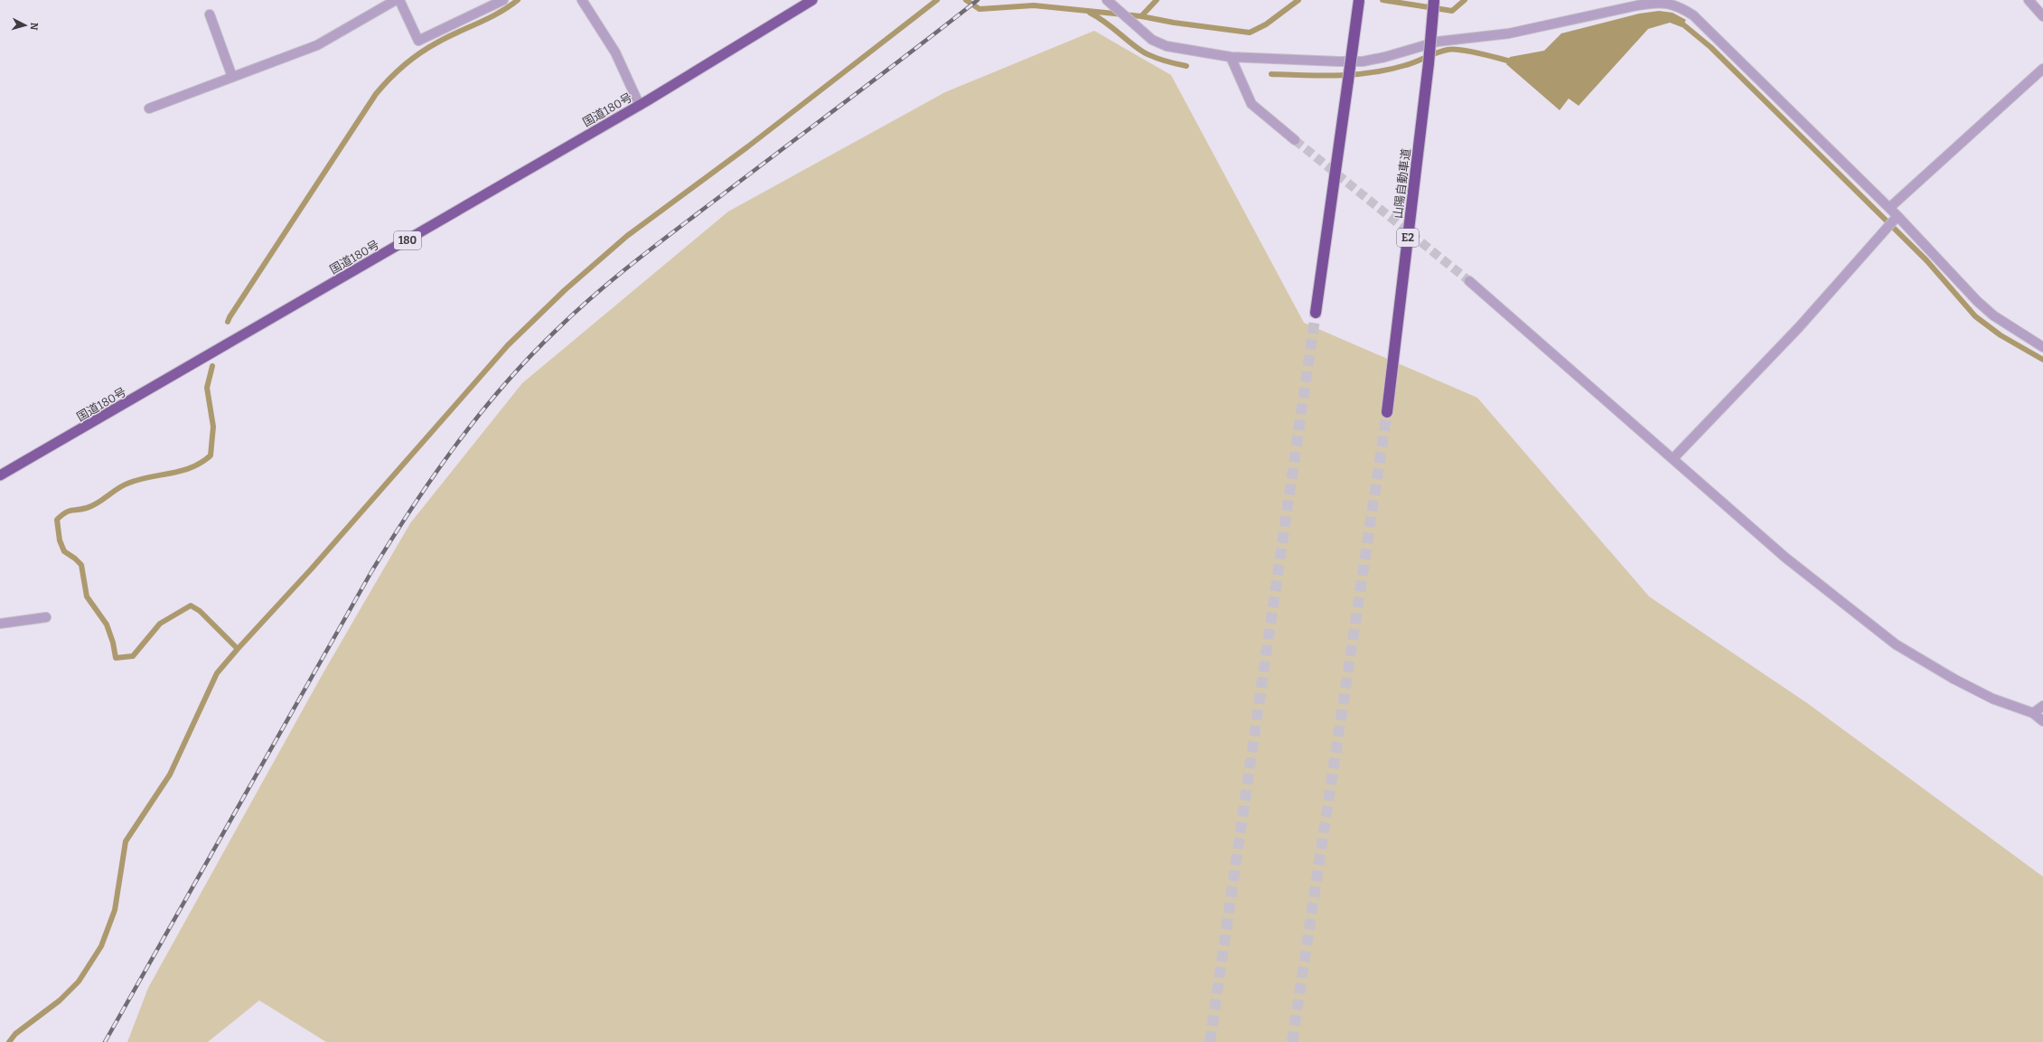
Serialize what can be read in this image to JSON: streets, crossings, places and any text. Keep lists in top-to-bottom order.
{
  "streets": {
    "highway": [
      "国道180号",
      "山陽自動車道",
      "E2",
      "180"
    ]
  },
  "north": "right"
}
